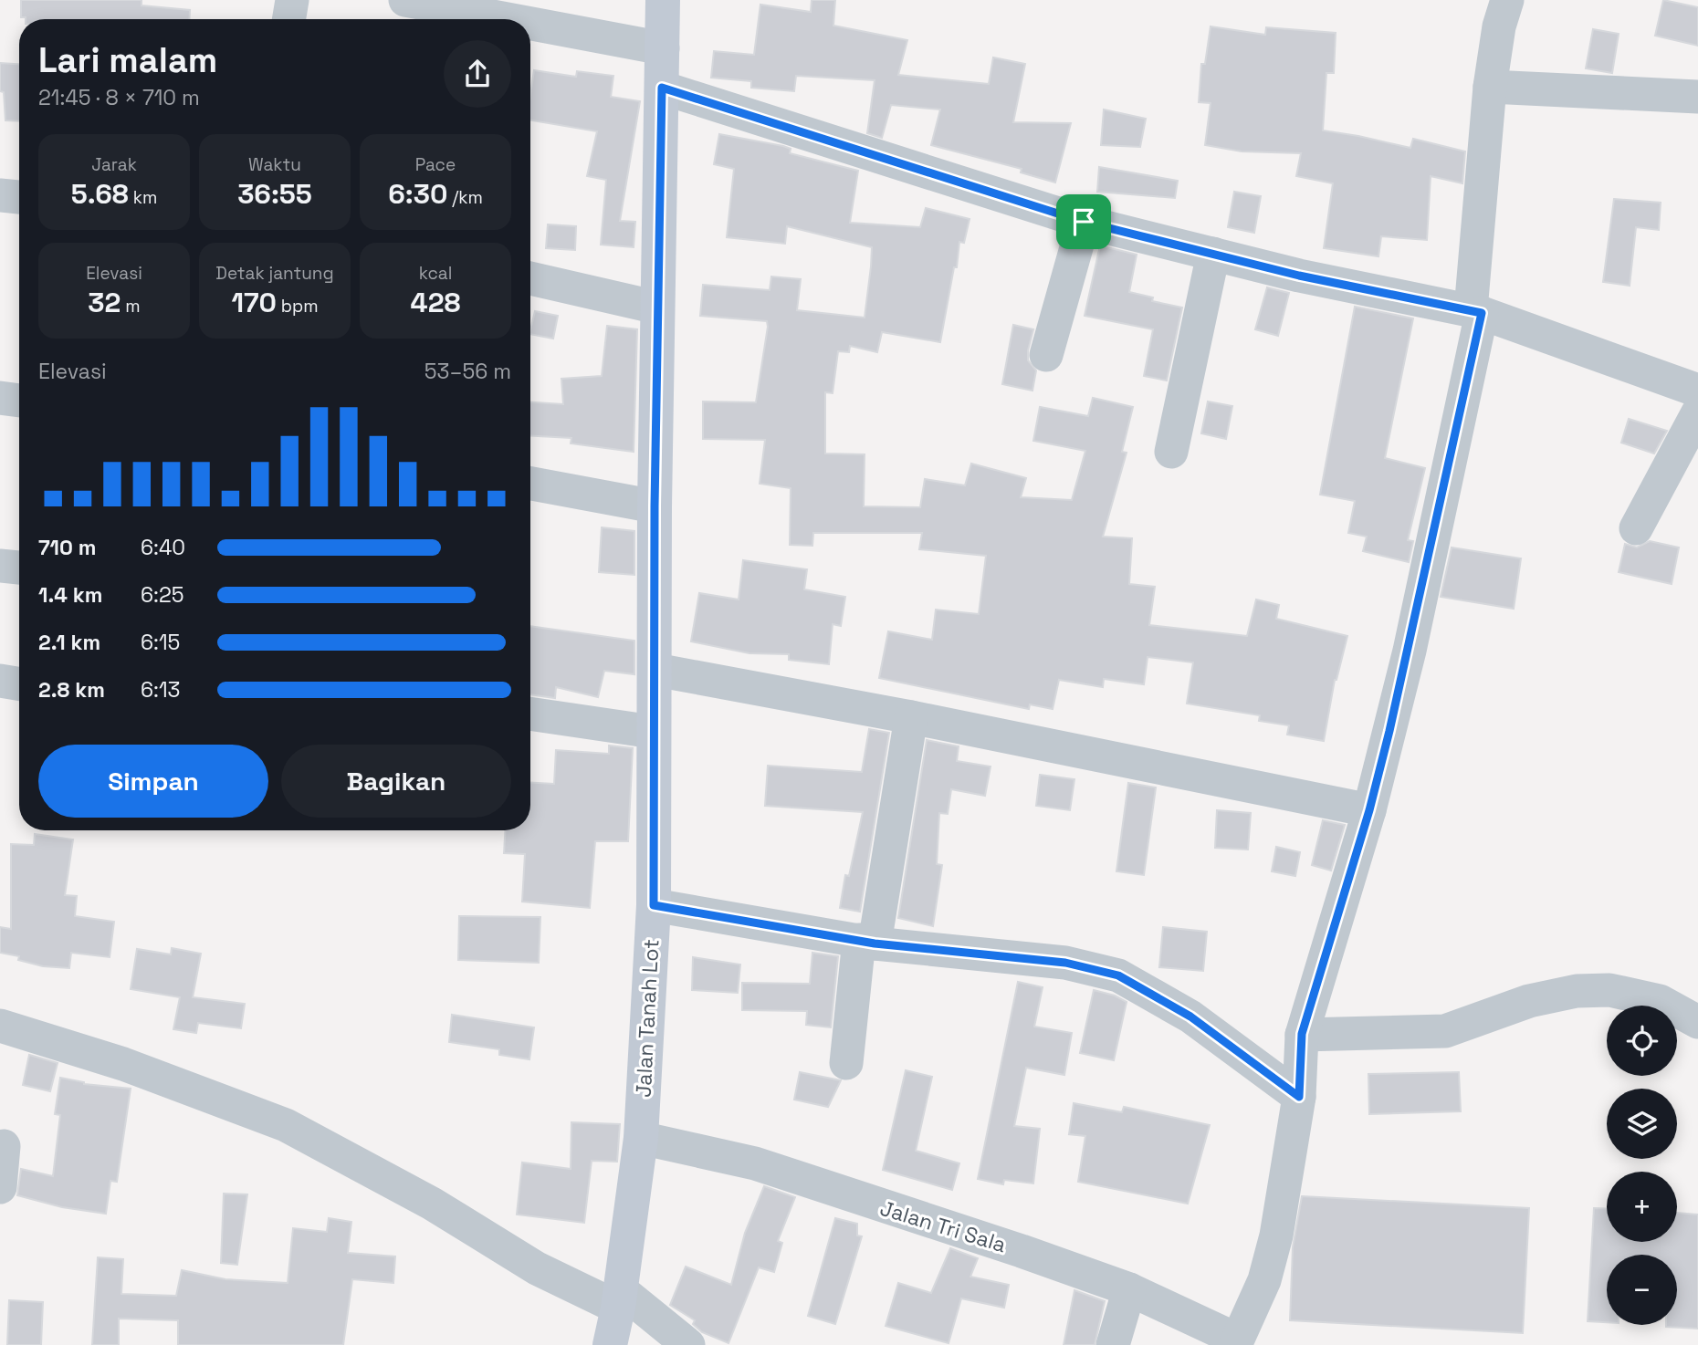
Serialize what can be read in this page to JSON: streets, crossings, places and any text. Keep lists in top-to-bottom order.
{
  "streets": {
    "main road": ["Jalan Tanah Lot"],
    "street": ["Jalan Tri Sala"]
  },
  "crossings": [
    ["Jalan Tanah Lot", "Jalan Tri Sala"]
  ],
  "page": {
    "heading": ["Lari malam", "21:45 · 8 × 710 m"],
    "stats": [
      ["Jarak", "5.68 km"],
      ["Waktu", "36:55"],
      ["Pace", "6:30 /km"],
      ["Elevasi", "32 m"],
      ["Detak jantung", "170 bpm"],
      ["kcal", "428"]
    ],
    "chart": ["Elevasi", "53–56 m"],
    "list": [
      {
        "name": "710 m",
        "note": "6:40"
      },
      {
        "name": "1.4 km",
        "note": "6:25"
      },
      {
        "name": "2.1 km",
        "note": "6:15"
      },
      {
        "name": "2.8 km",
        "note": "6:13"
      }
    ],
    "buttons": ["Simpan", "Bagikan"],
    "map_buttons": ["+", "−"]
  }
}
